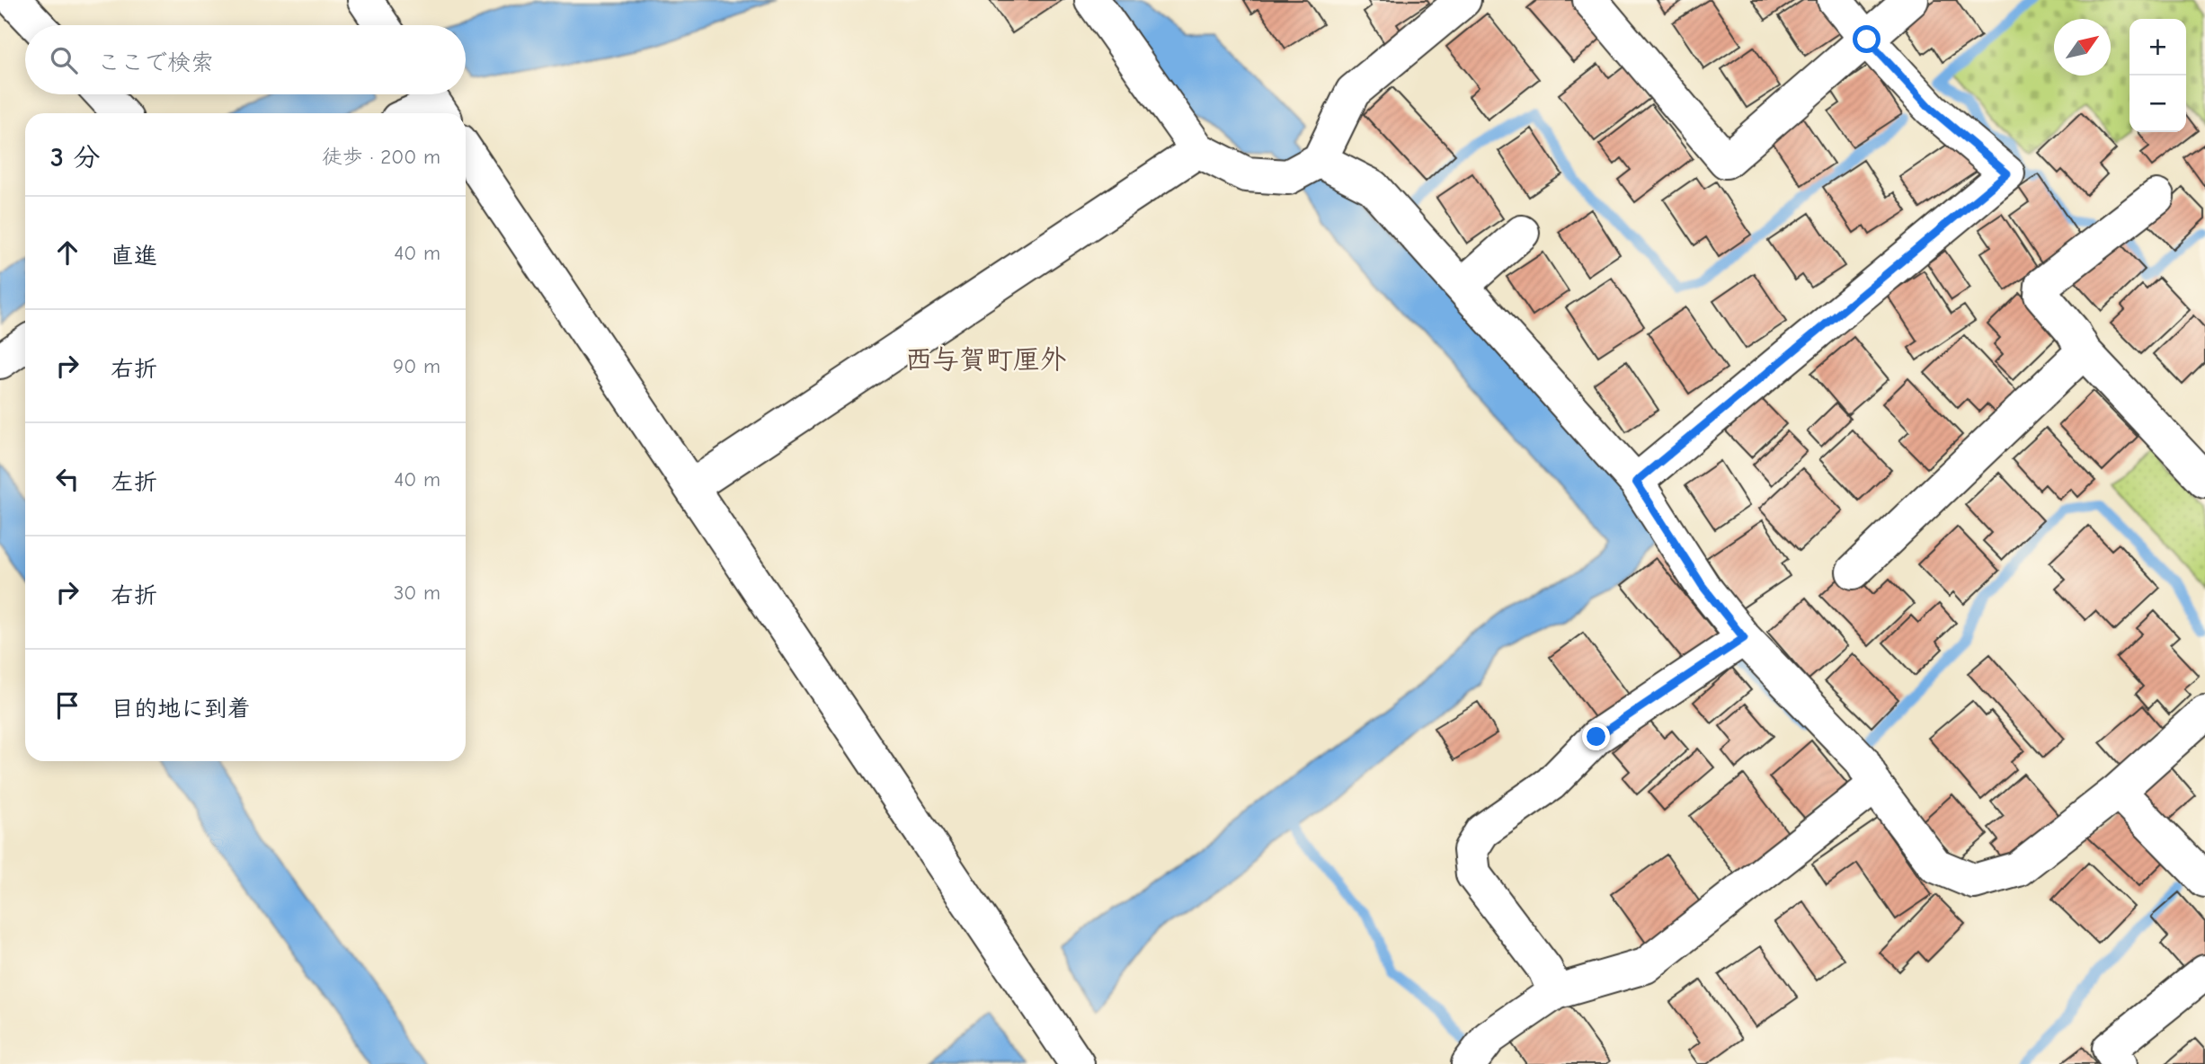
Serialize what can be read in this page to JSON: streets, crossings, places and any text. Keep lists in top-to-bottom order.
{
  "districts": ["西与賀町厘外"],
  "north": "top right",
  "page": {
    "map_buttons": ["+", "−"],
    "search": "ここで検索",
    "heading": ["3 分", "徒歩 · 200 m"],
    "list": [
      ["直進", "40 m"],
      ["右折", "90 m"],
      ["左折", "40 m"],
      ["右折", "30 m"],
      "目的地に到着"
    ]
  }
}
